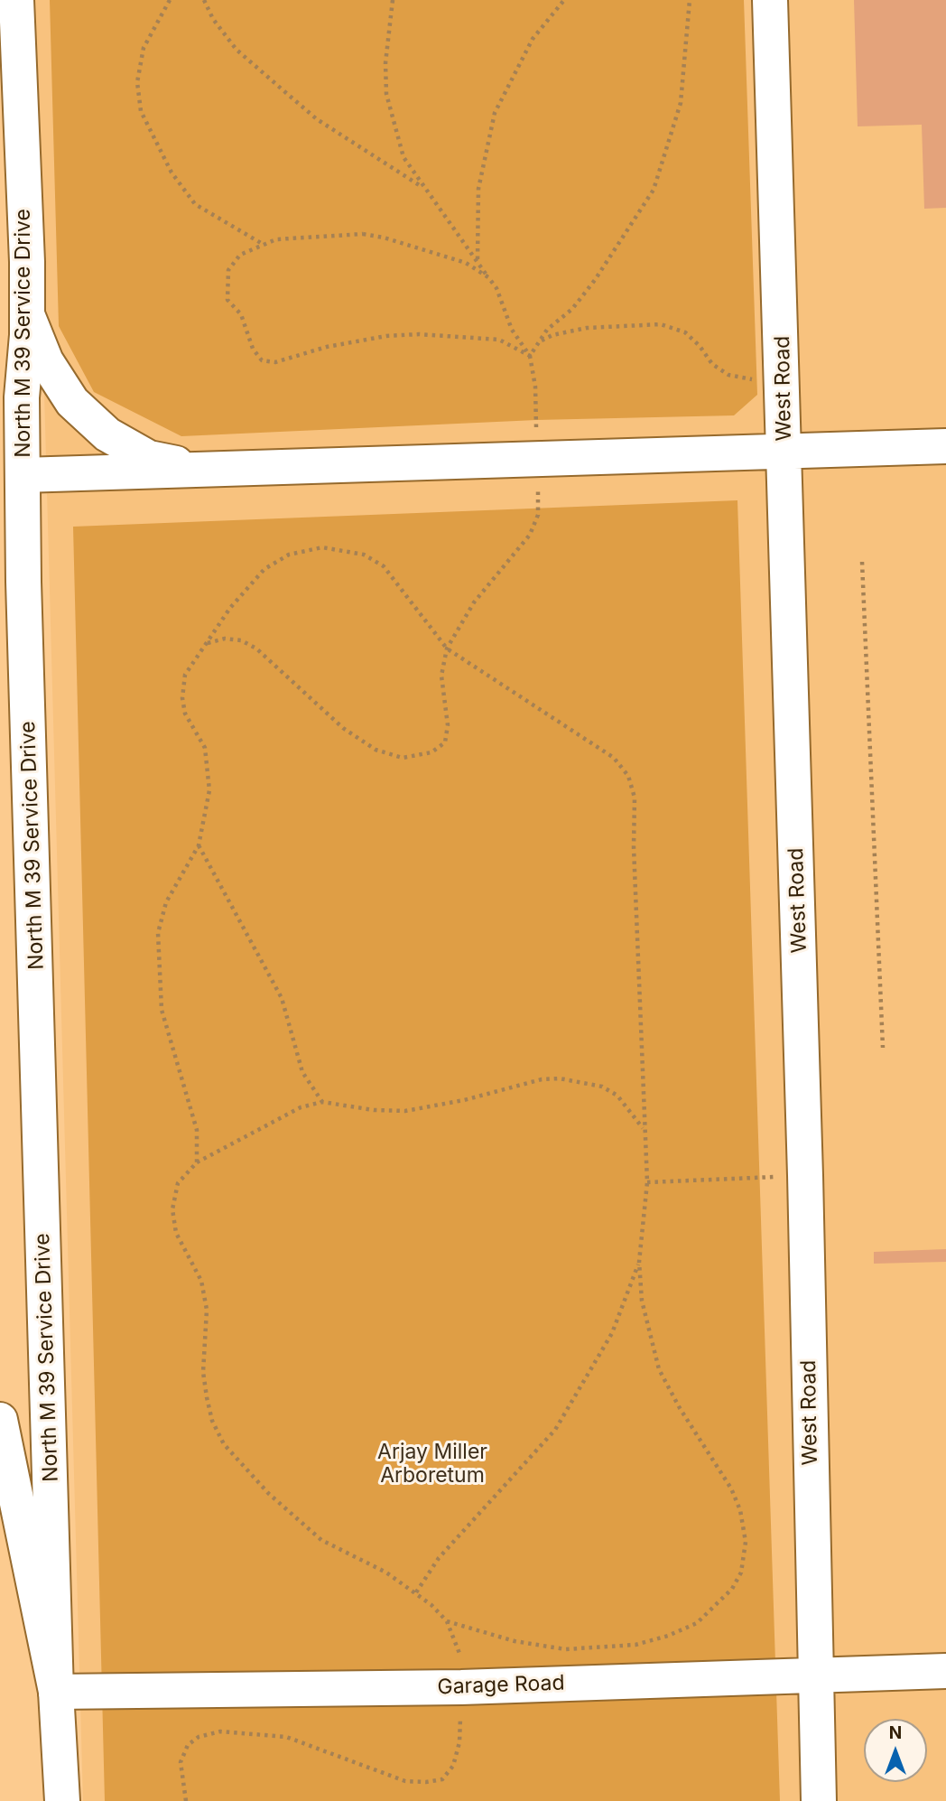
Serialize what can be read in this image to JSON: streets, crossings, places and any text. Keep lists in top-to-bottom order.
{
  "streets": {
    "main road": ["North M 39 Service Drive", "West Road", "Garage Road"]
  },
  "crossings": [
    ["North M 39 Service Drive", "Garage Road"],
    ["West Road", "Garage Road"]
  ],
  "parks": ["Arjay Miller Arboretum"],
  "north": "top"
}
